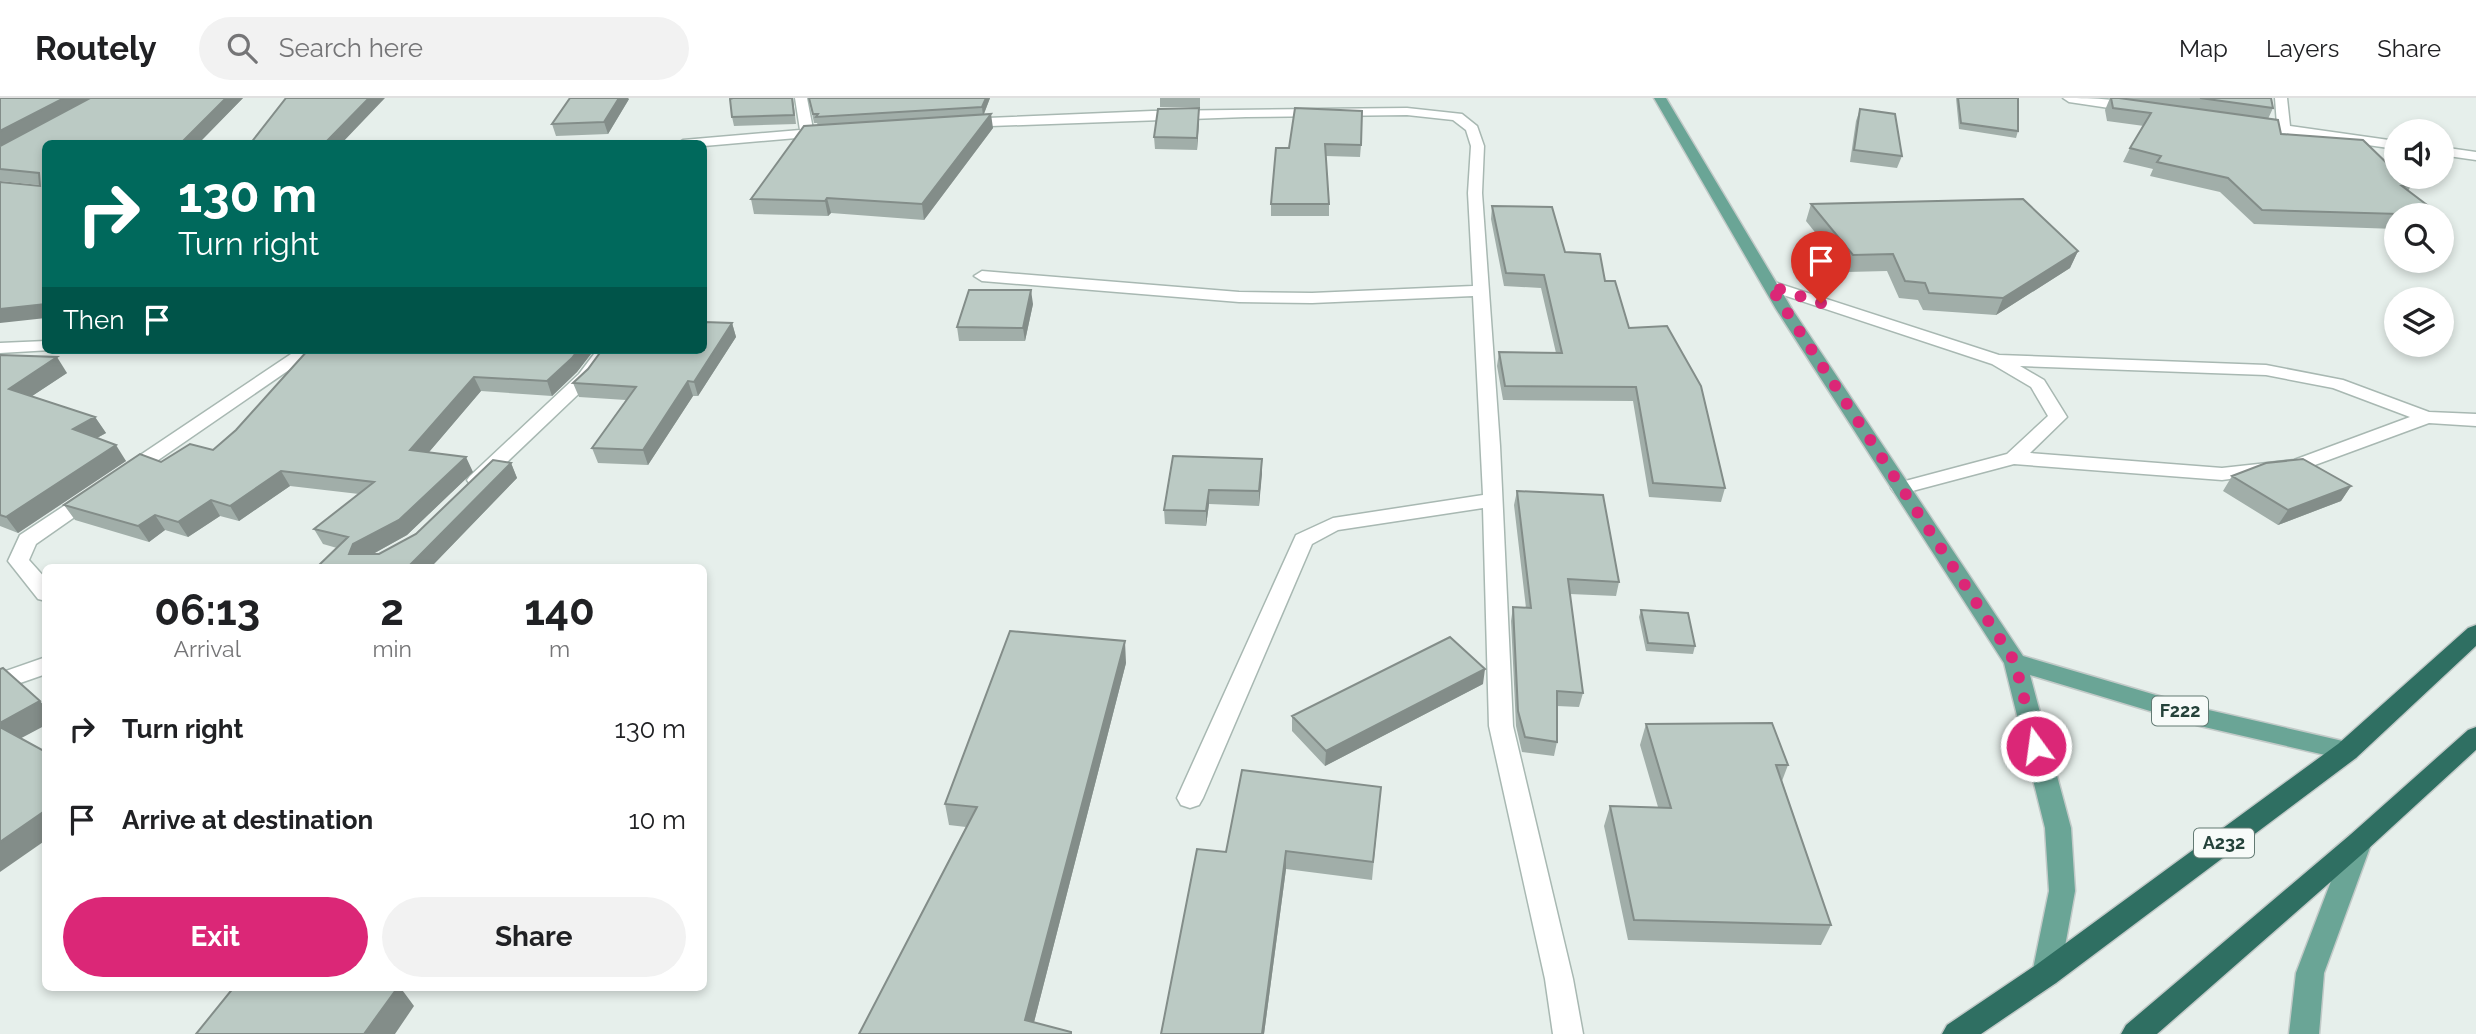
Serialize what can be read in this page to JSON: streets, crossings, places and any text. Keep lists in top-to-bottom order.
{
  "streets": {
    "highway": ["A232"],
    "main road": ["F222"]
  },
  "crossings": [
    ["F222", "A232"]
  ],
  "page": {
    "header": "Routely",
    "search": "Search here",
    "nav": ["Map", "Layers", "Share"],
    "turn": ["130 m", "Turn right"],
    "then": "Then",
    "eta": [
      "06:13",
      "Arrival",
      "2",
      "min",
      "140",
      "m"
    ],
    "list": [
      {
        "name": "Turn right",
        "value": "130 m"
      },
      {
        "name": "Arrive at destination",
        "value": "10 m"
      }
    ],
    "buttons": ["Exit", "Share"]
  }
}
